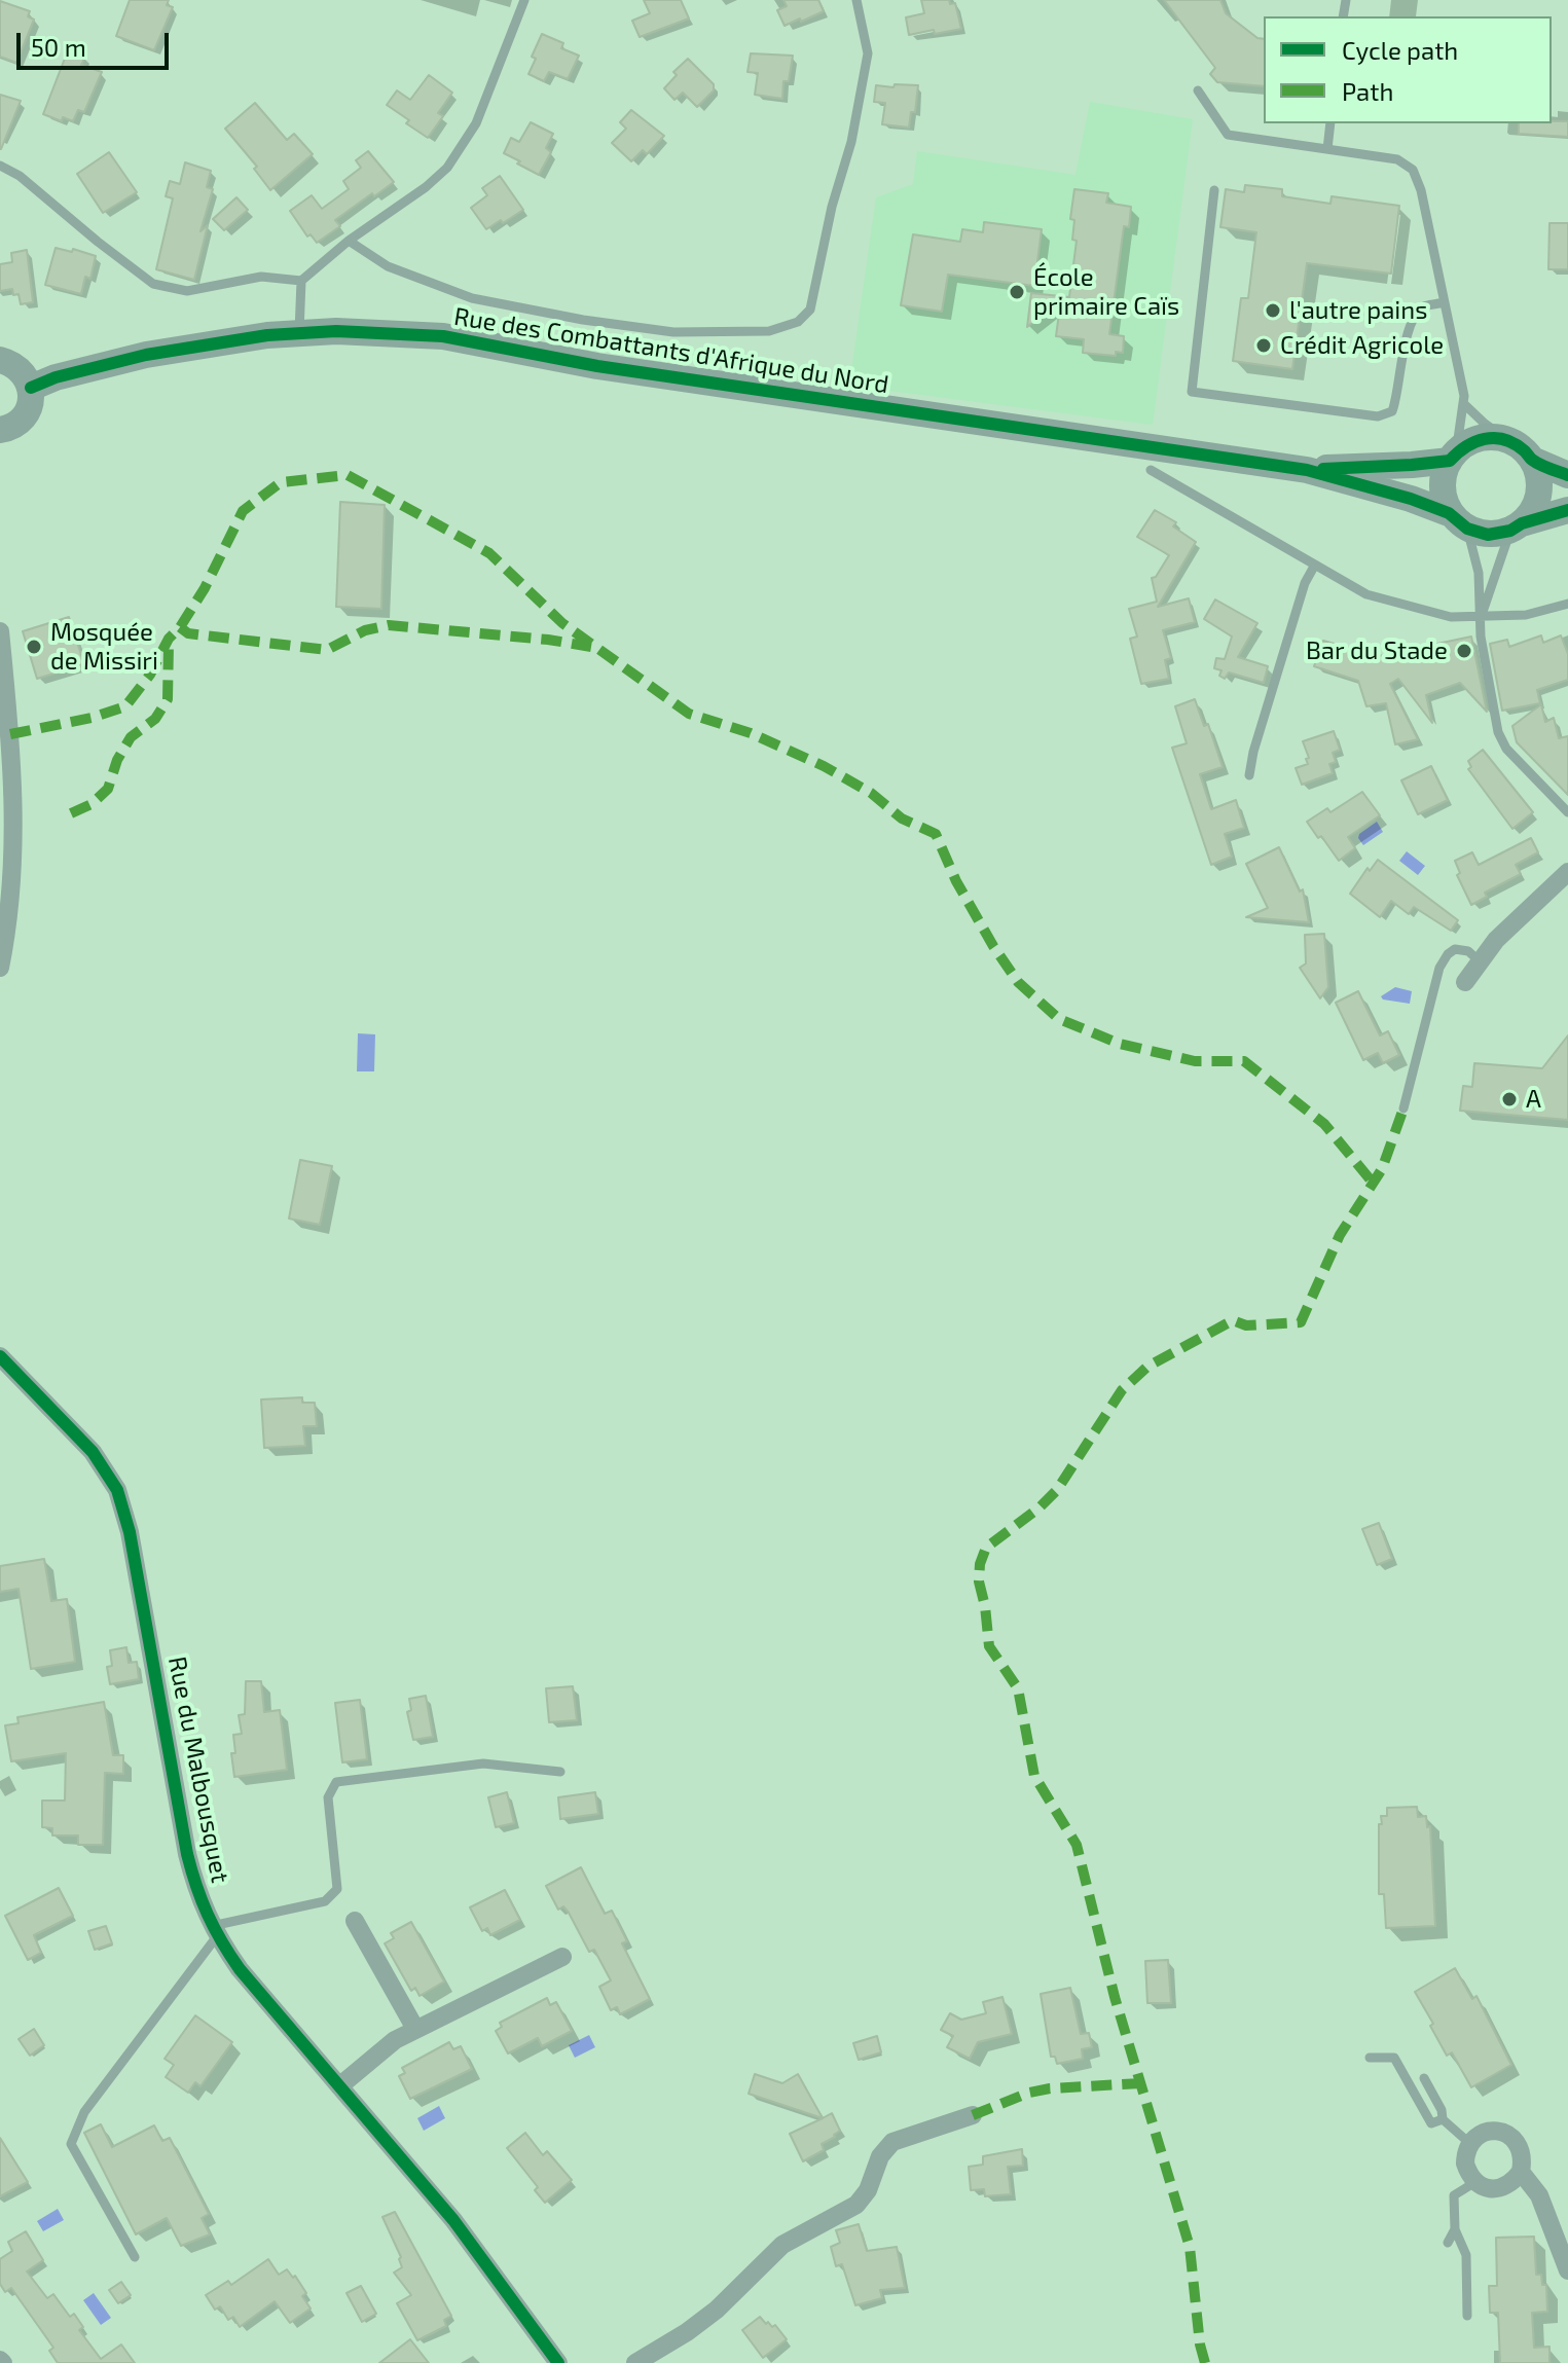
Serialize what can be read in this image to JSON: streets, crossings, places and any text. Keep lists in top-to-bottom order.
{
  "streets": {
    "main road": ["Rue des Combattants d'Afrique du Nord"],
    "street": ["Rue du Malbousquet"]
  },
  "places": [
    "École primaire Caïs",
    "l'autre pains",
    "Crédit Agricole",
    "Mosquée de Missiri",
    "Bar du Stade",
    "A"
  ],
  "legend": ["Cycle path", "Path"],
  "scale_bar": "50 m"
}
